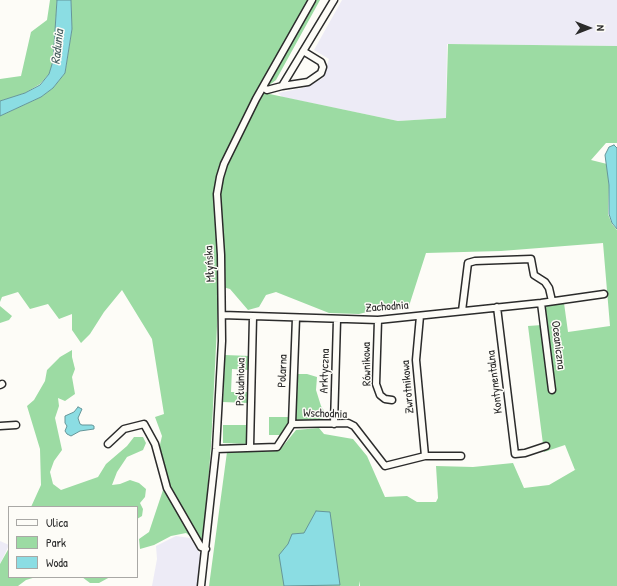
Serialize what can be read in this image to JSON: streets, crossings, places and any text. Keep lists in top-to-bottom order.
{
  "streets": {
    "street": [
      "Młyńska",
      "Zachodnia",
      "Oceaniczna",
      "Równikowa",
      "Polarna",
      "Arktyczna",
      "Południowa",
      "Kontynentalna",
      "Zwrotnikowa",
      "Wschodnia"
    ]
  },
  "crossings": [
    ["Młyńska", "Zachodnia"],
    ["Młyńska", "Wschodnia"],
    ["Zachodnia", "Oceaniczna"],
    ["Zachodnia", "Równikowa"],
    ["Zachodnia", "Polarna"],
    ["Zachodnia", "Arktyczna"],
    ["Zachodnia", "Południowa"],
    ["Zachodnia", "Kontynentalna"],
    ["Zachodnia", "Zwrotnikowa"],
    ["Polarna", "Wschodnia"],
    ["Arktyczna", "Wschodnia"],
    ["Południowa", "Wschodnia"],
    ["Zwrotnikowa", "Wschodnia"]
  ],
  "water": ["Radunia"],
  "legend": ["Ulica", "Park", "Woda"],
  "north": "right"
}
